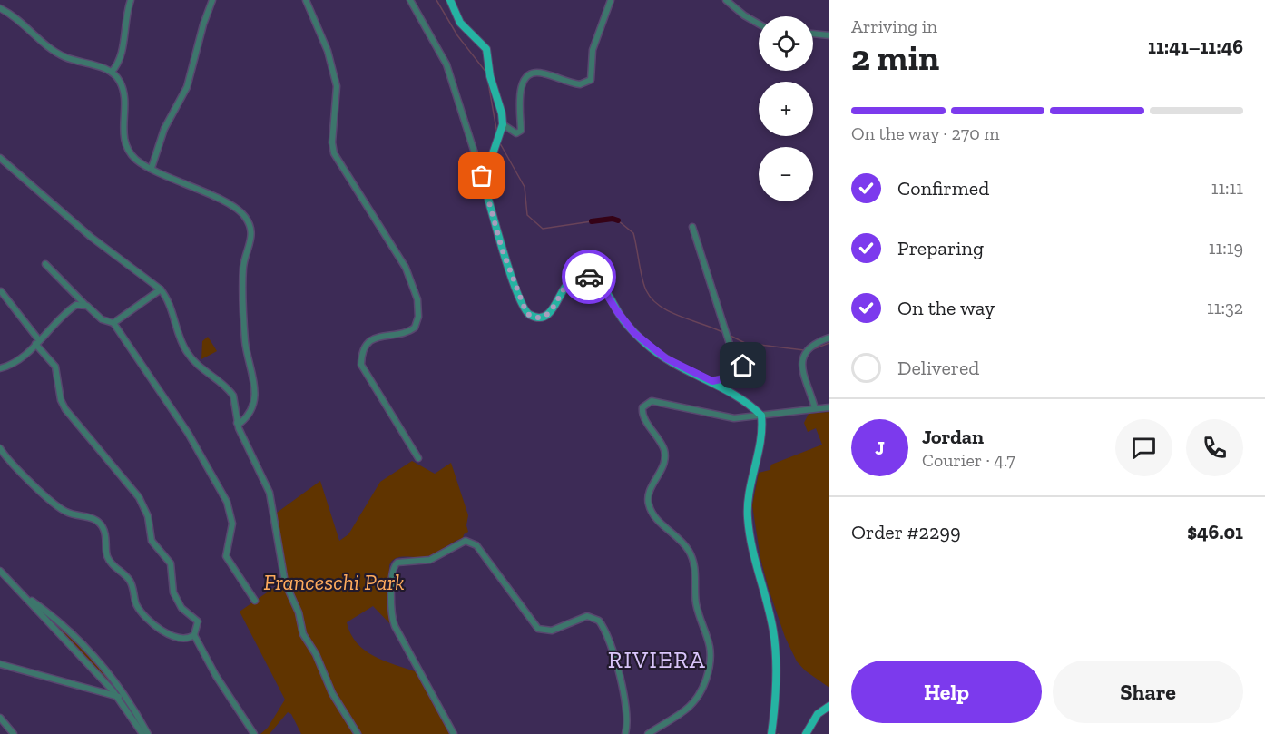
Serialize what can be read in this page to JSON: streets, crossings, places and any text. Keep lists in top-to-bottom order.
{
  "districts": ["RIVIERA"],
  "parks": ["Franceschi Park"],
  "page": {
    "heading": ["2 min", "Arriving in", "11:41–11:46"],
    "panel": [
      "Jordan",
      "Courier · 4.7",
      "Order #2299",
      "$46.01"
    ],
    "map_buttons": ["+", "−"],
    "bar": "On the way · 270 m",
    "list": [
      ["Confirmed", "11:11"],
      ["Preparing", "11:19"],
      ["On the way", "11:32"],
      "Delivered"
    ],
    "round": "J",
    "buttons": ["Help", "Share"]
  }
}
